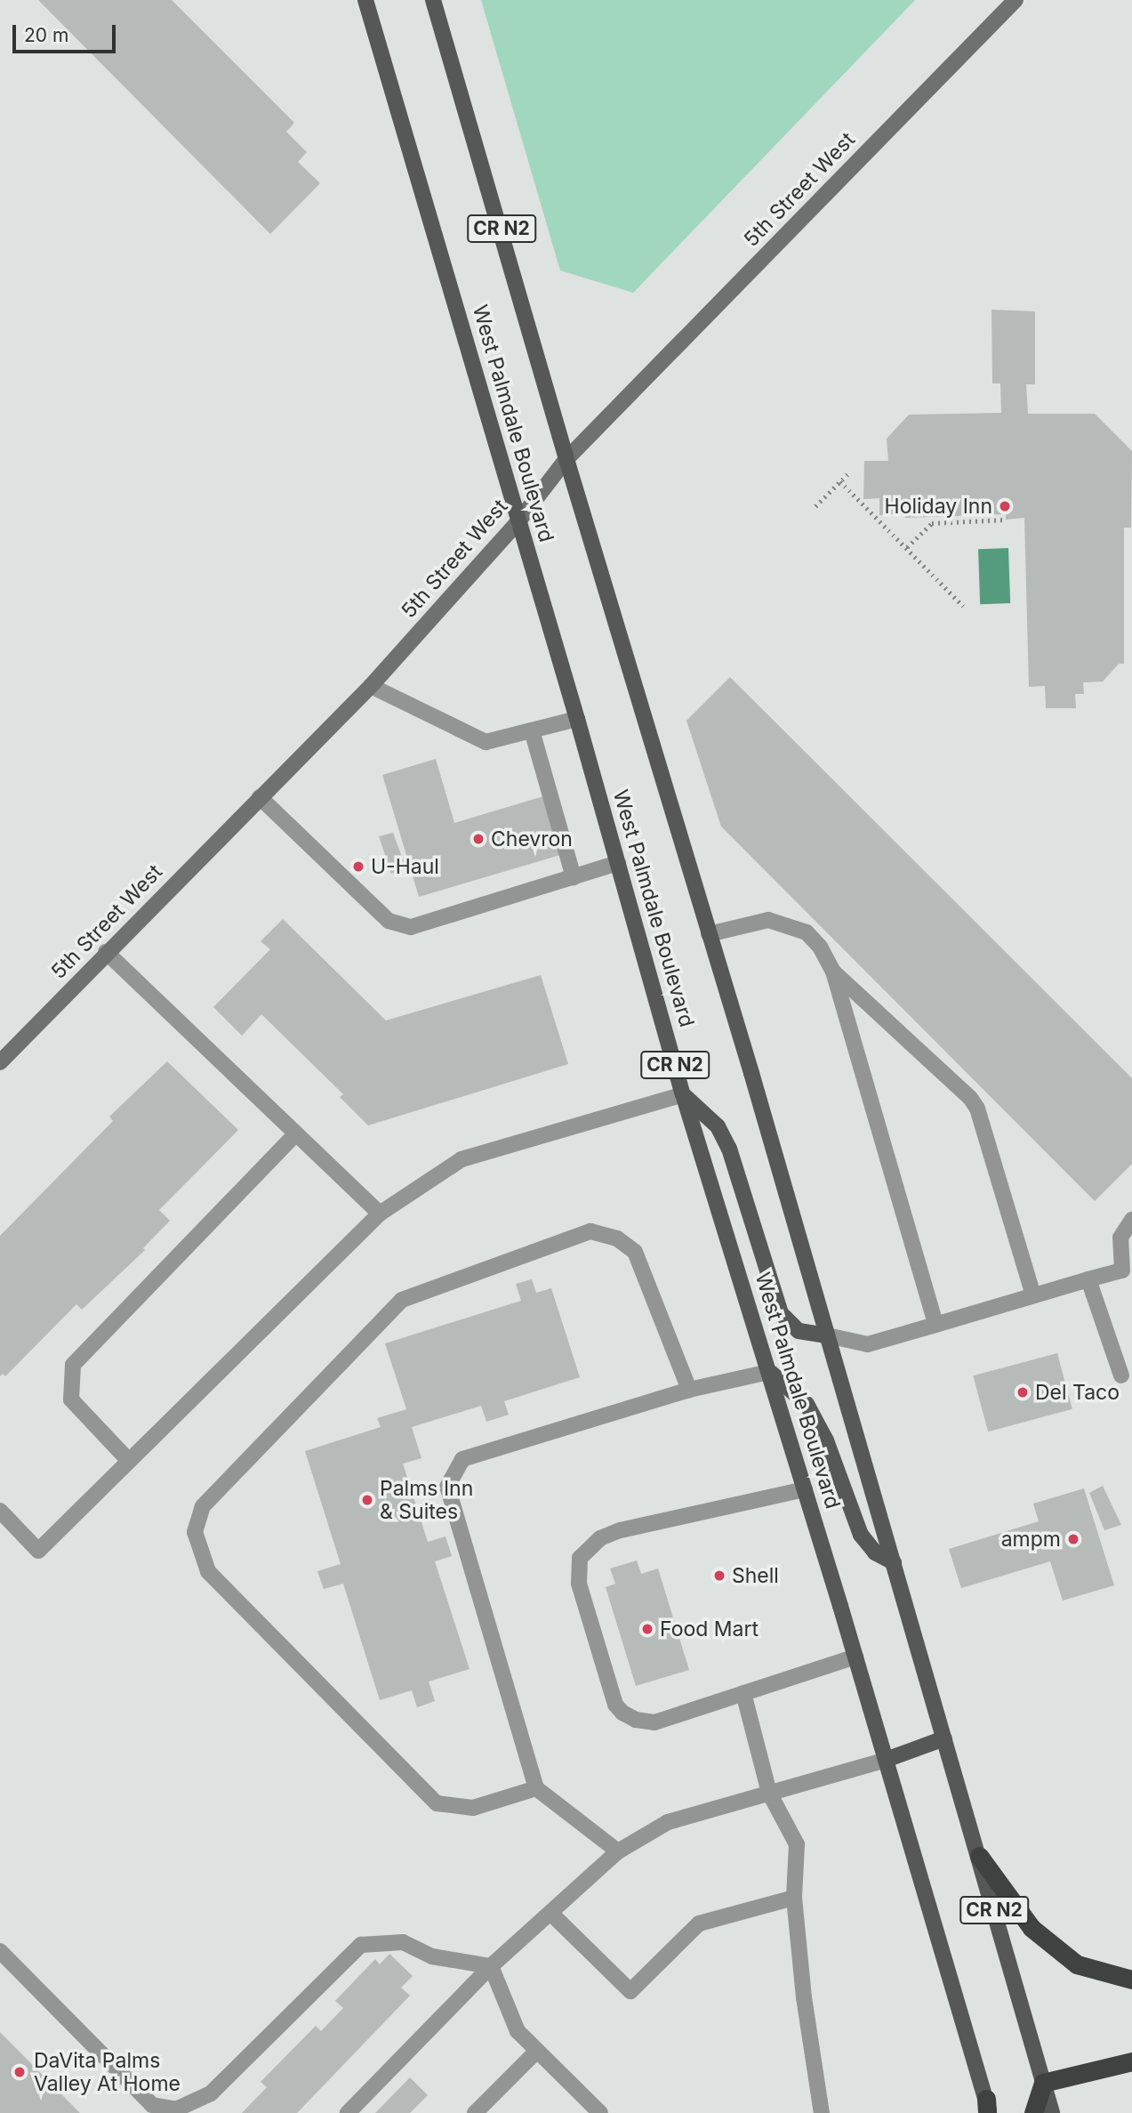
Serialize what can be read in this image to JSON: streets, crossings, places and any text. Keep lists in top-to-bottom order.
{
  "streets": {
    "main road": ["CR N2", "West Palmdale Boulevard"],
    "street": ["5th Street West"]
  },
  "crossings": [
    ["5th Street West", "West Palmdale Boulevard"],
    ["CR N2", "West Palmdale Boulevard"]
  ],
  "places": [
    "Holiday Inn",
    "Chevron",
    "U-Haul",
    "Del Taco",
    "Palms Inn & Suites",
    "ampm",
    "Shell",
    "Food Mart",
    "DaVita Palms Valley At Home"
  ],
  "scale_bar": "20 m"
}
